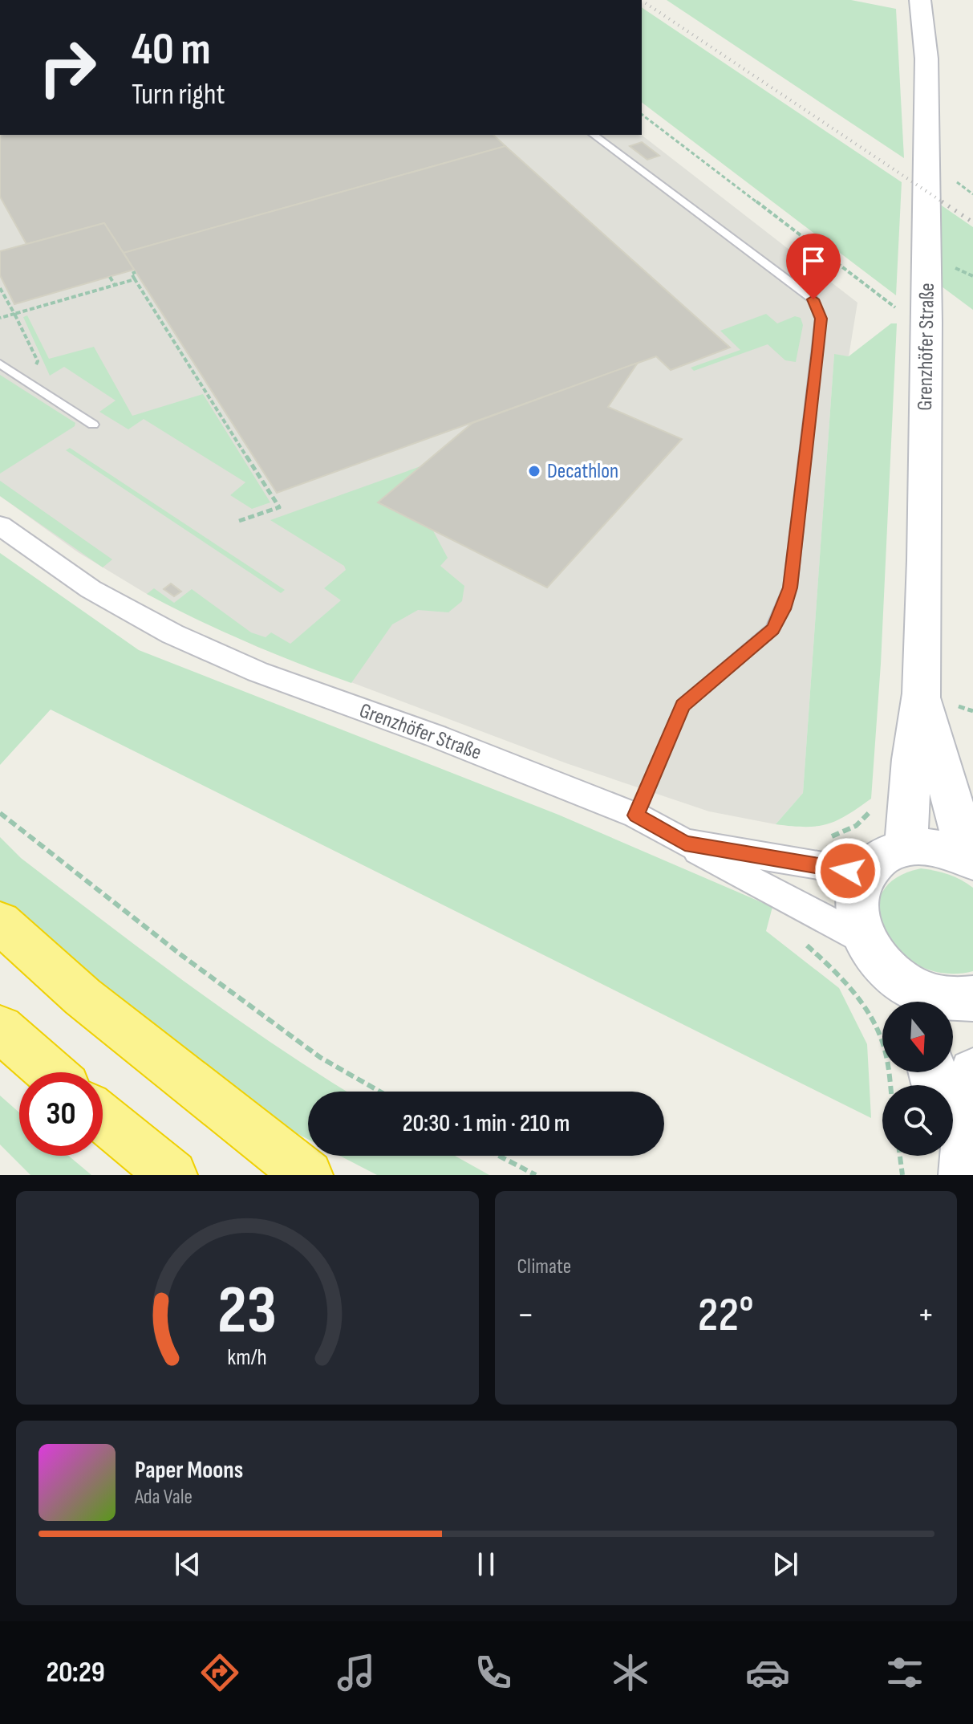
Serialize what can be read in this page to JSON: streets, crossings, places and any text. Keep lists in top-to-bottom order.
{
  "streets": {
    "street": ["Grenzhöfer Straße"]
  },
  "places": ["Decathlon"],
  "north": "bottom",
  "page": {
    "turn": ["40 m", "Turn right"],
    "limit": "30",
    "trip": "20:30 · 1 min · 210 m",
    "tile": "Climate",
    "heat": ["−", "22°", "+"],
    "song": ["Paper Moons", "Ada Vale"],
    "tabs": "20:29",
    "gauge": ["23", "km/h"]
  }
}
